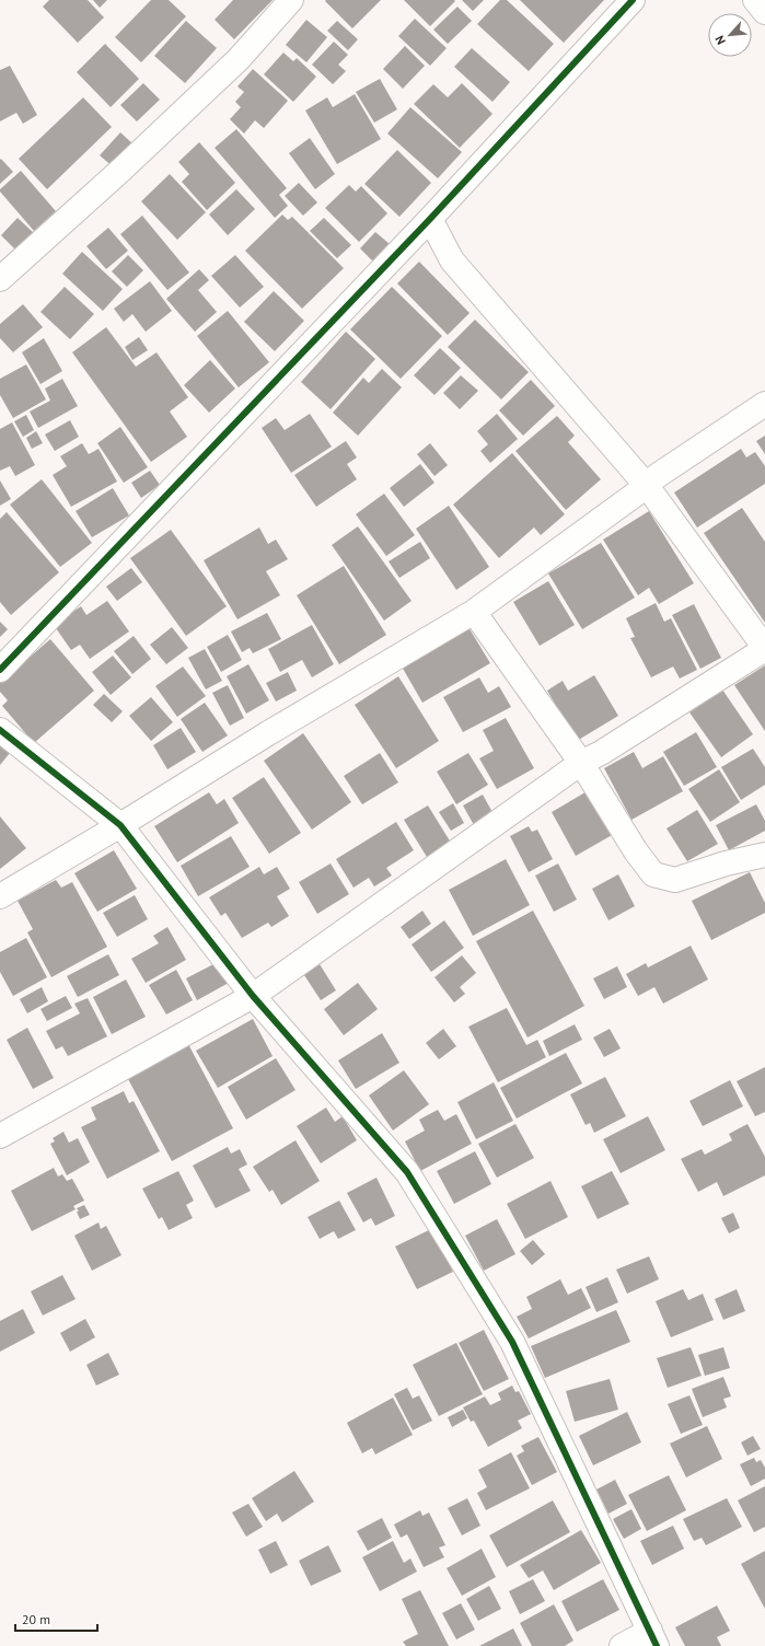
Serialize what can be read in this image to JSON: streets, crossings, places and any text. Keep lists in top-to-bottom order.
{
  "scale_bar": "20 m",
  "north": "bottom left"
}
